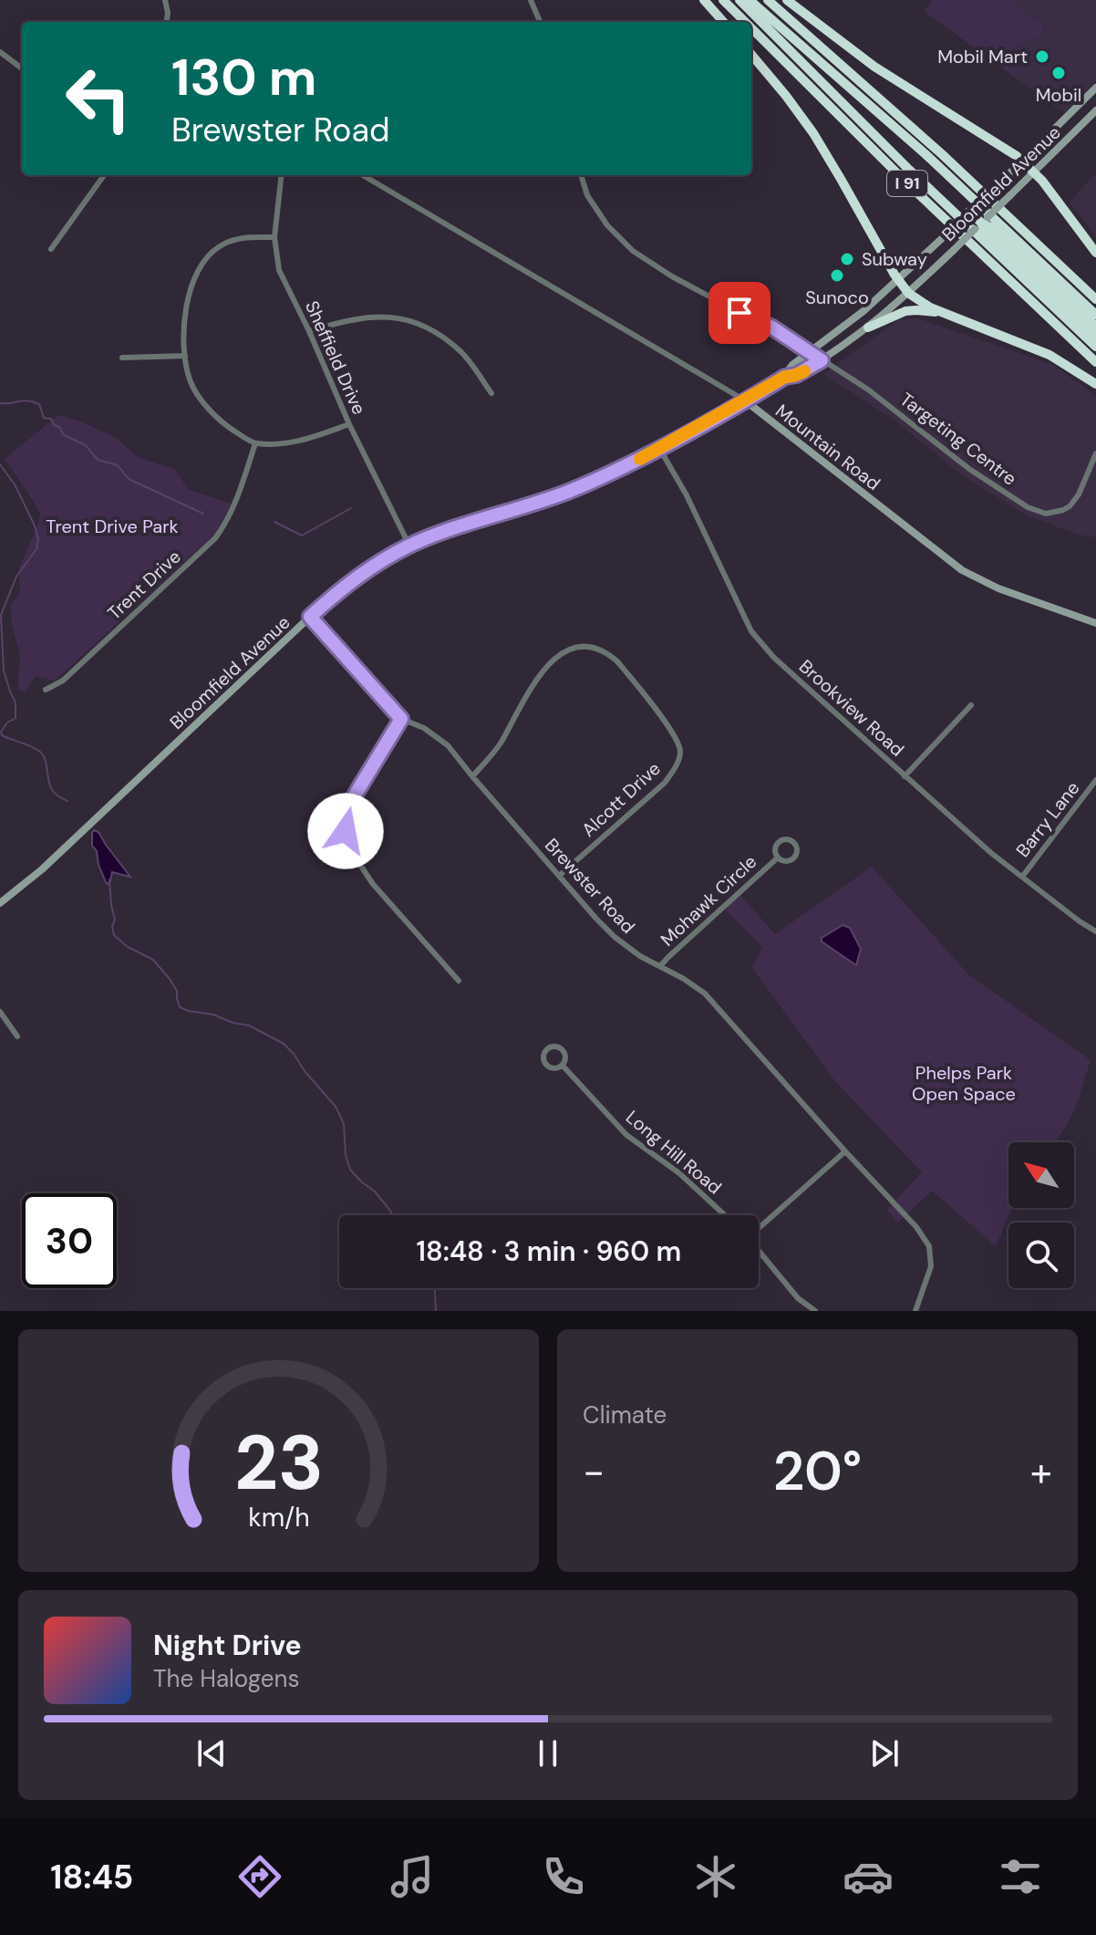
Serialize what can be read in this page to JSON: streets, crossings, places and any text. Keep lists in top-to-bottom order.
{
  "streets": {
    "highway": ["I 91"],
    "main road": ["Bloomfield Avenue", "Mountain Road"],
    "street": [
      "Sheffield Drive",
      "Targeting Centre",
      "Trent Drive",
      "Brookview Road",
      "Alcott Drive",
      "Barry Lane",
      "Brewster Road",
      "Mohawk Circle",
      "Long Hill Road"
    ]
  },
  "crossings": [
    ["Bloomfield Avenue", "Sheffield Drive"],
    ["Bloomfield Avenue", "Targeting Centre"],
    ["Bloomfield Avenue", "Mountain Road"],
    ["Bloomfield Avenue", "Brookview Road"],
    ["Bloomfield Avenue", "Brewster Road"],
    ["Brookview Road", "Barry Lane"],
    ["Alcott Drive", "Brewster Road"],
    ["Brewster Road", "Mohawk Circle"]
  ],
  "parks": ["Trent Drive Park", "Phelps Park Open Space"],
  "places": [
    "Mobil Mart",
    "Mobil",
    "Subway",
    "Sunoco"
  ],
  "north": "top left",
  "page": {
    "turn": ["130 m", "Brewster Road"],
    "limit": "30",
    "trip": "18:48 · 3 min · 960 m",
    "tile": "Climate",
    "heat": ["−", "20°", "+"],
    "song": ["Night Drive", "The Halogens"],
    "tabs": "18:45",
    "gauge": ["23", "km/h"]
  }
}
